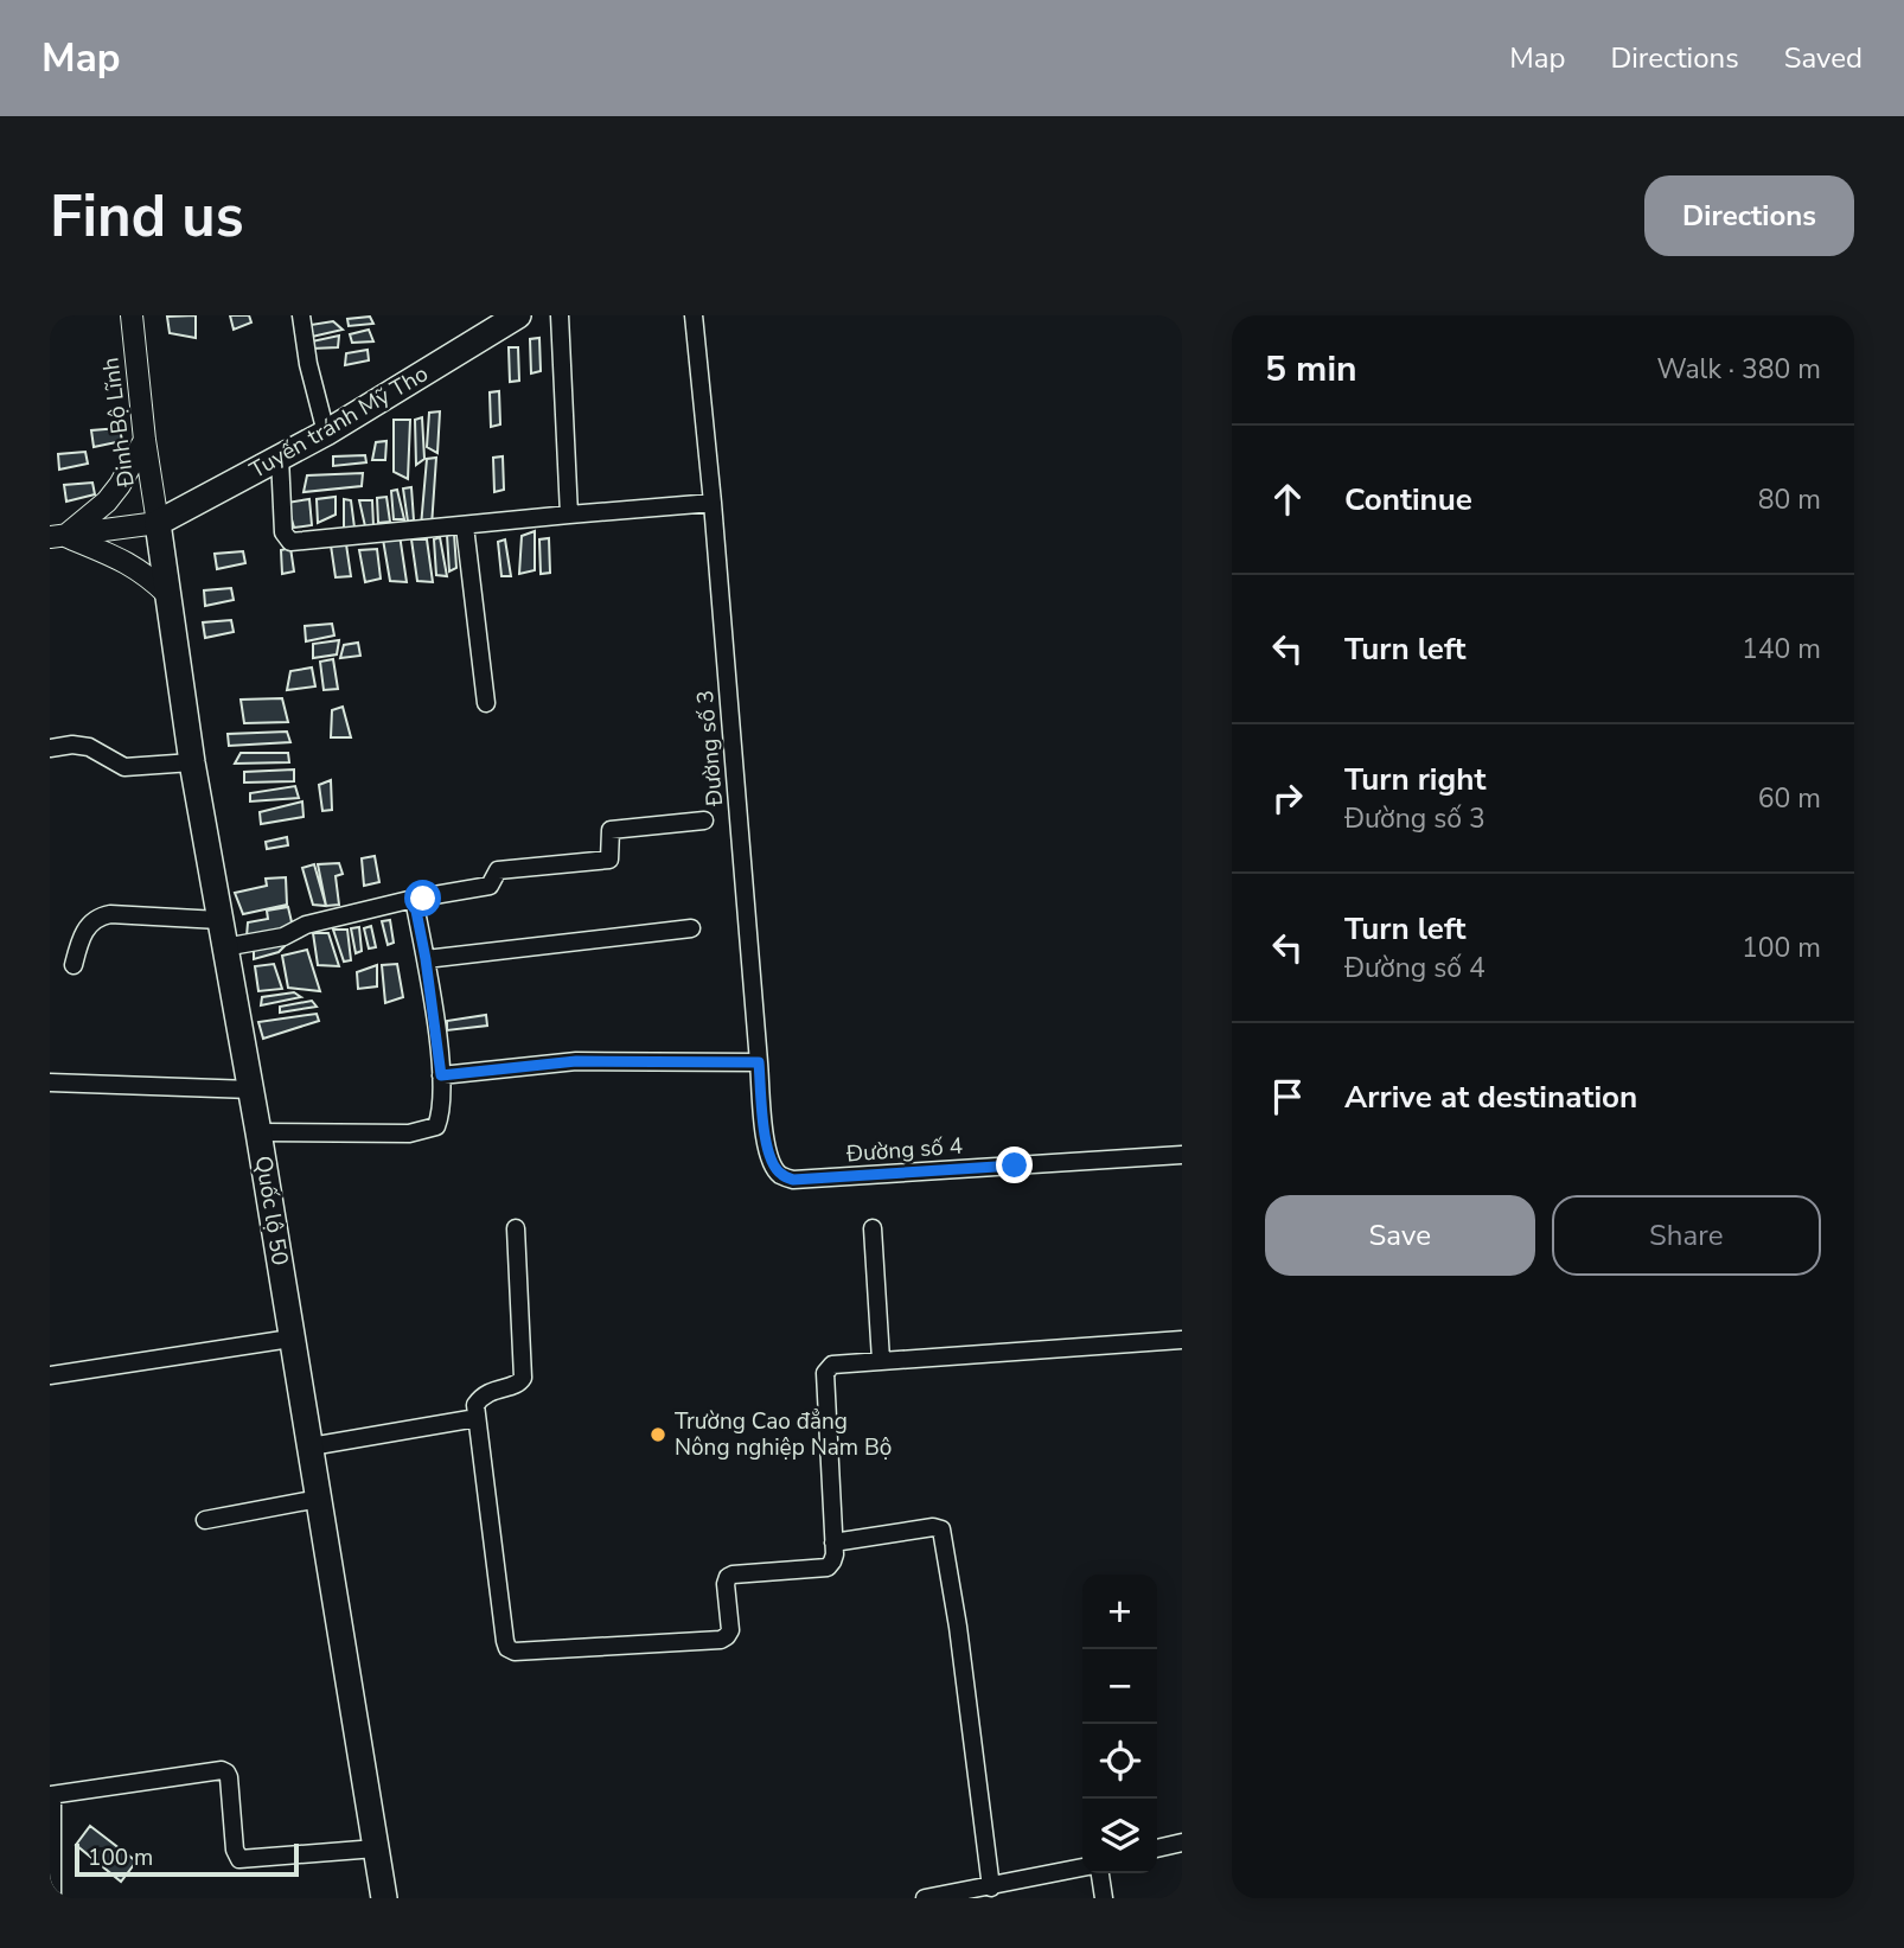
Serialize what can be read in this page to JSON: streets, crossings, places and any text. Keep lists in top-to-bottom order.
{
  "streets": {
    "highway": ["Tuyến tránh Mỹ Tho", "Quốc lộ 50"],
    "main road": ["Đinh Bộ Lĩnh"],
    "street": ["Đường số 3", "Đường số 4"]
  },
  "crossings": [
    ["Đinh Bộ Lĩnh", "Tuyến tránh Mỹ Tho"],
    ["Đinh Bộ Lĩnh", "Quốc lộ 50"],
    ["Tuyến tránh Mỹ Tho", "Quốc lộ 50"],
    ["Đường số 3", "Đường số 4"]
  ],
  "places": ["Trường Cao đẳng Nông nghiệp Nam Bộ"],
  "scale_bar": "100 m",
  "page": {
    "header": "Map",
    "nav": ["Map", "Directions", "Saved"],
    "buttons": [
      "Directions",
      ["Save", "Share"]
    ],
    "title": "Find us",
    "heading": ["5 min", "Walk · 380 m"],
    "list": [
      ["Continue", "80 m"],
      ["Turn left", "140 m"],
      ["Turn right", "Đường số 3", "60 m"],
      ["Turn left", "Đường số 4", "100 m"],
      "Arrive at destination"
    ],
    "map_buttons": ["+", "−"],
    "scale": "100 m"
  }
}
